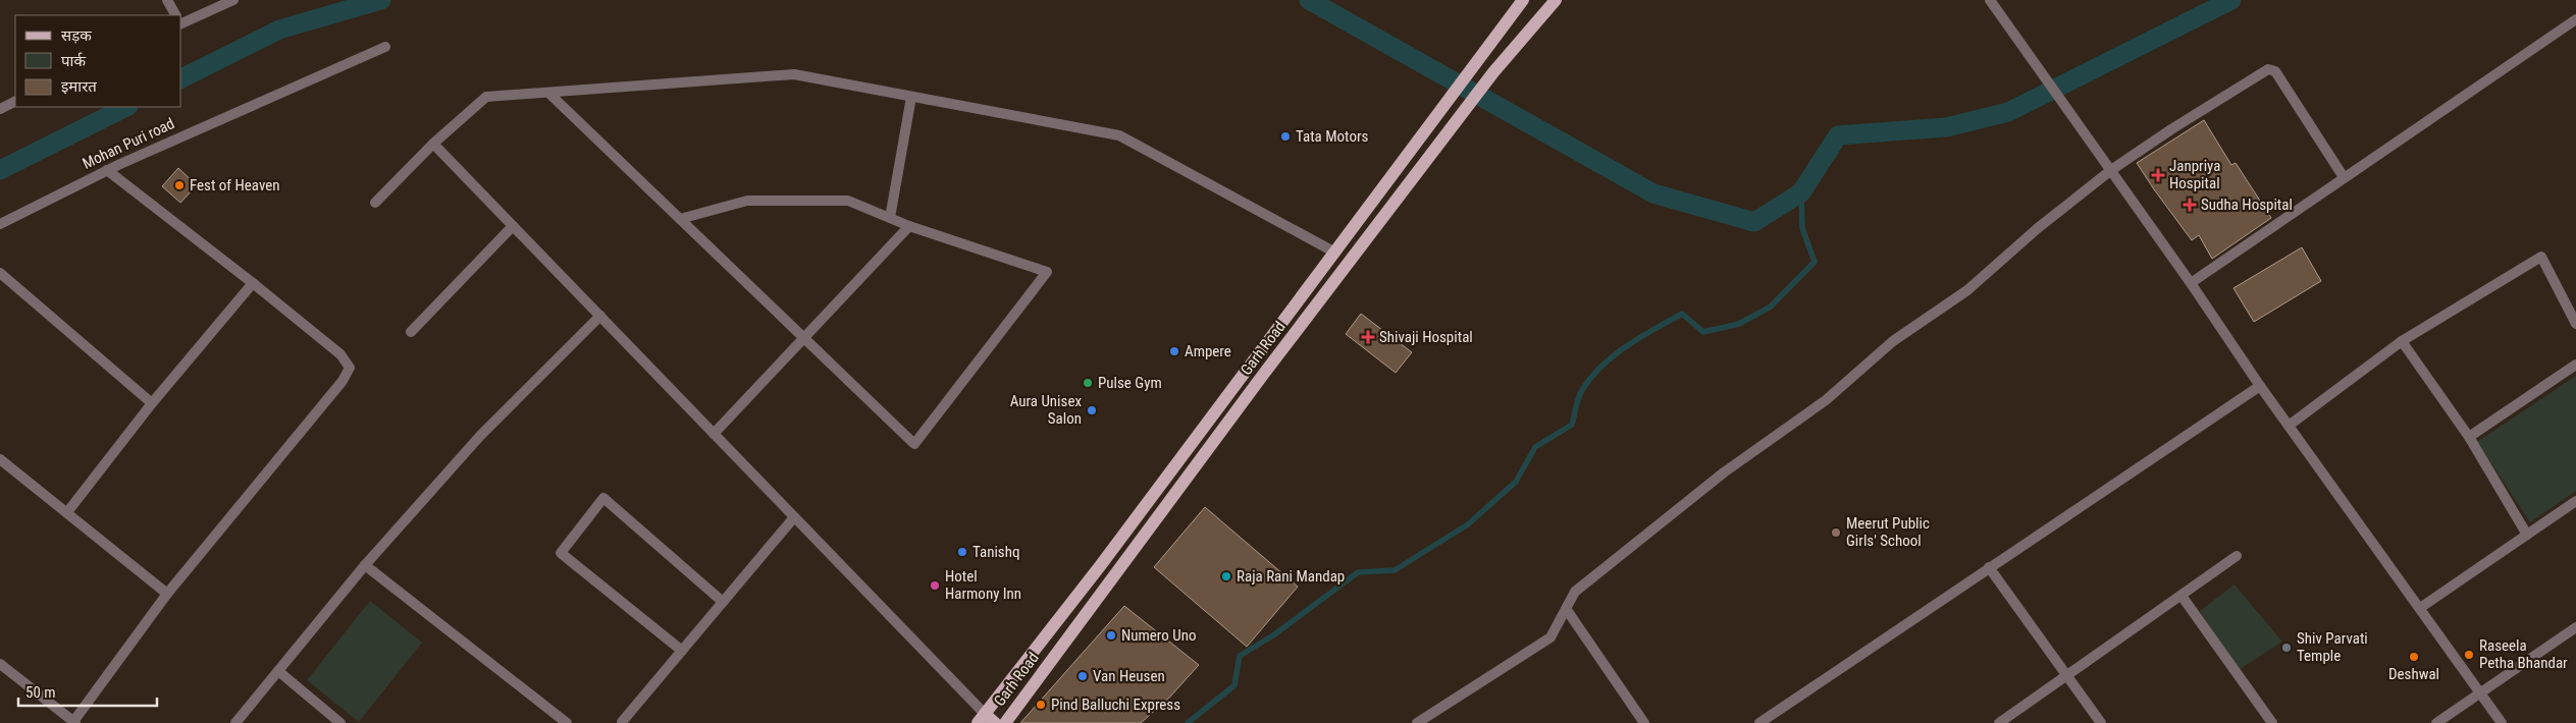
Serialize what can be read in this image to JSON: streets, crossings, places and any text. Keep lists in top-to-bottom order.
{
  "streets": {
    "main road": ["Garh Road"],
    "street": ["Mohan Puri road"]
  },
  "places": {
    "other": [
      "Tata Motors",
      "Fest of Heaven",
      "Ampere",
      "Pulse Gym",
      "Aura Unisex Salon",
      "Meerut Public Girls' School",
      "Tanishq",
      "Raja Rani Mandap",
      "Hotel Harmony Inn",
      "Numero Uno",
      "Shiv Parvati Temple",
      "Raseela Petha Bhandar",
      "Deshwal",
      "Van Heusen",
      "Pind Balluchi Express"
    ],
    "health": ["Janpriya Hospital", "Sudha Hospital", "Shivaji Hospital"]
  },
  "legend": ["सड़क", "पार्क", "इमारत"],
  "scale_bar": "50 m"
}
